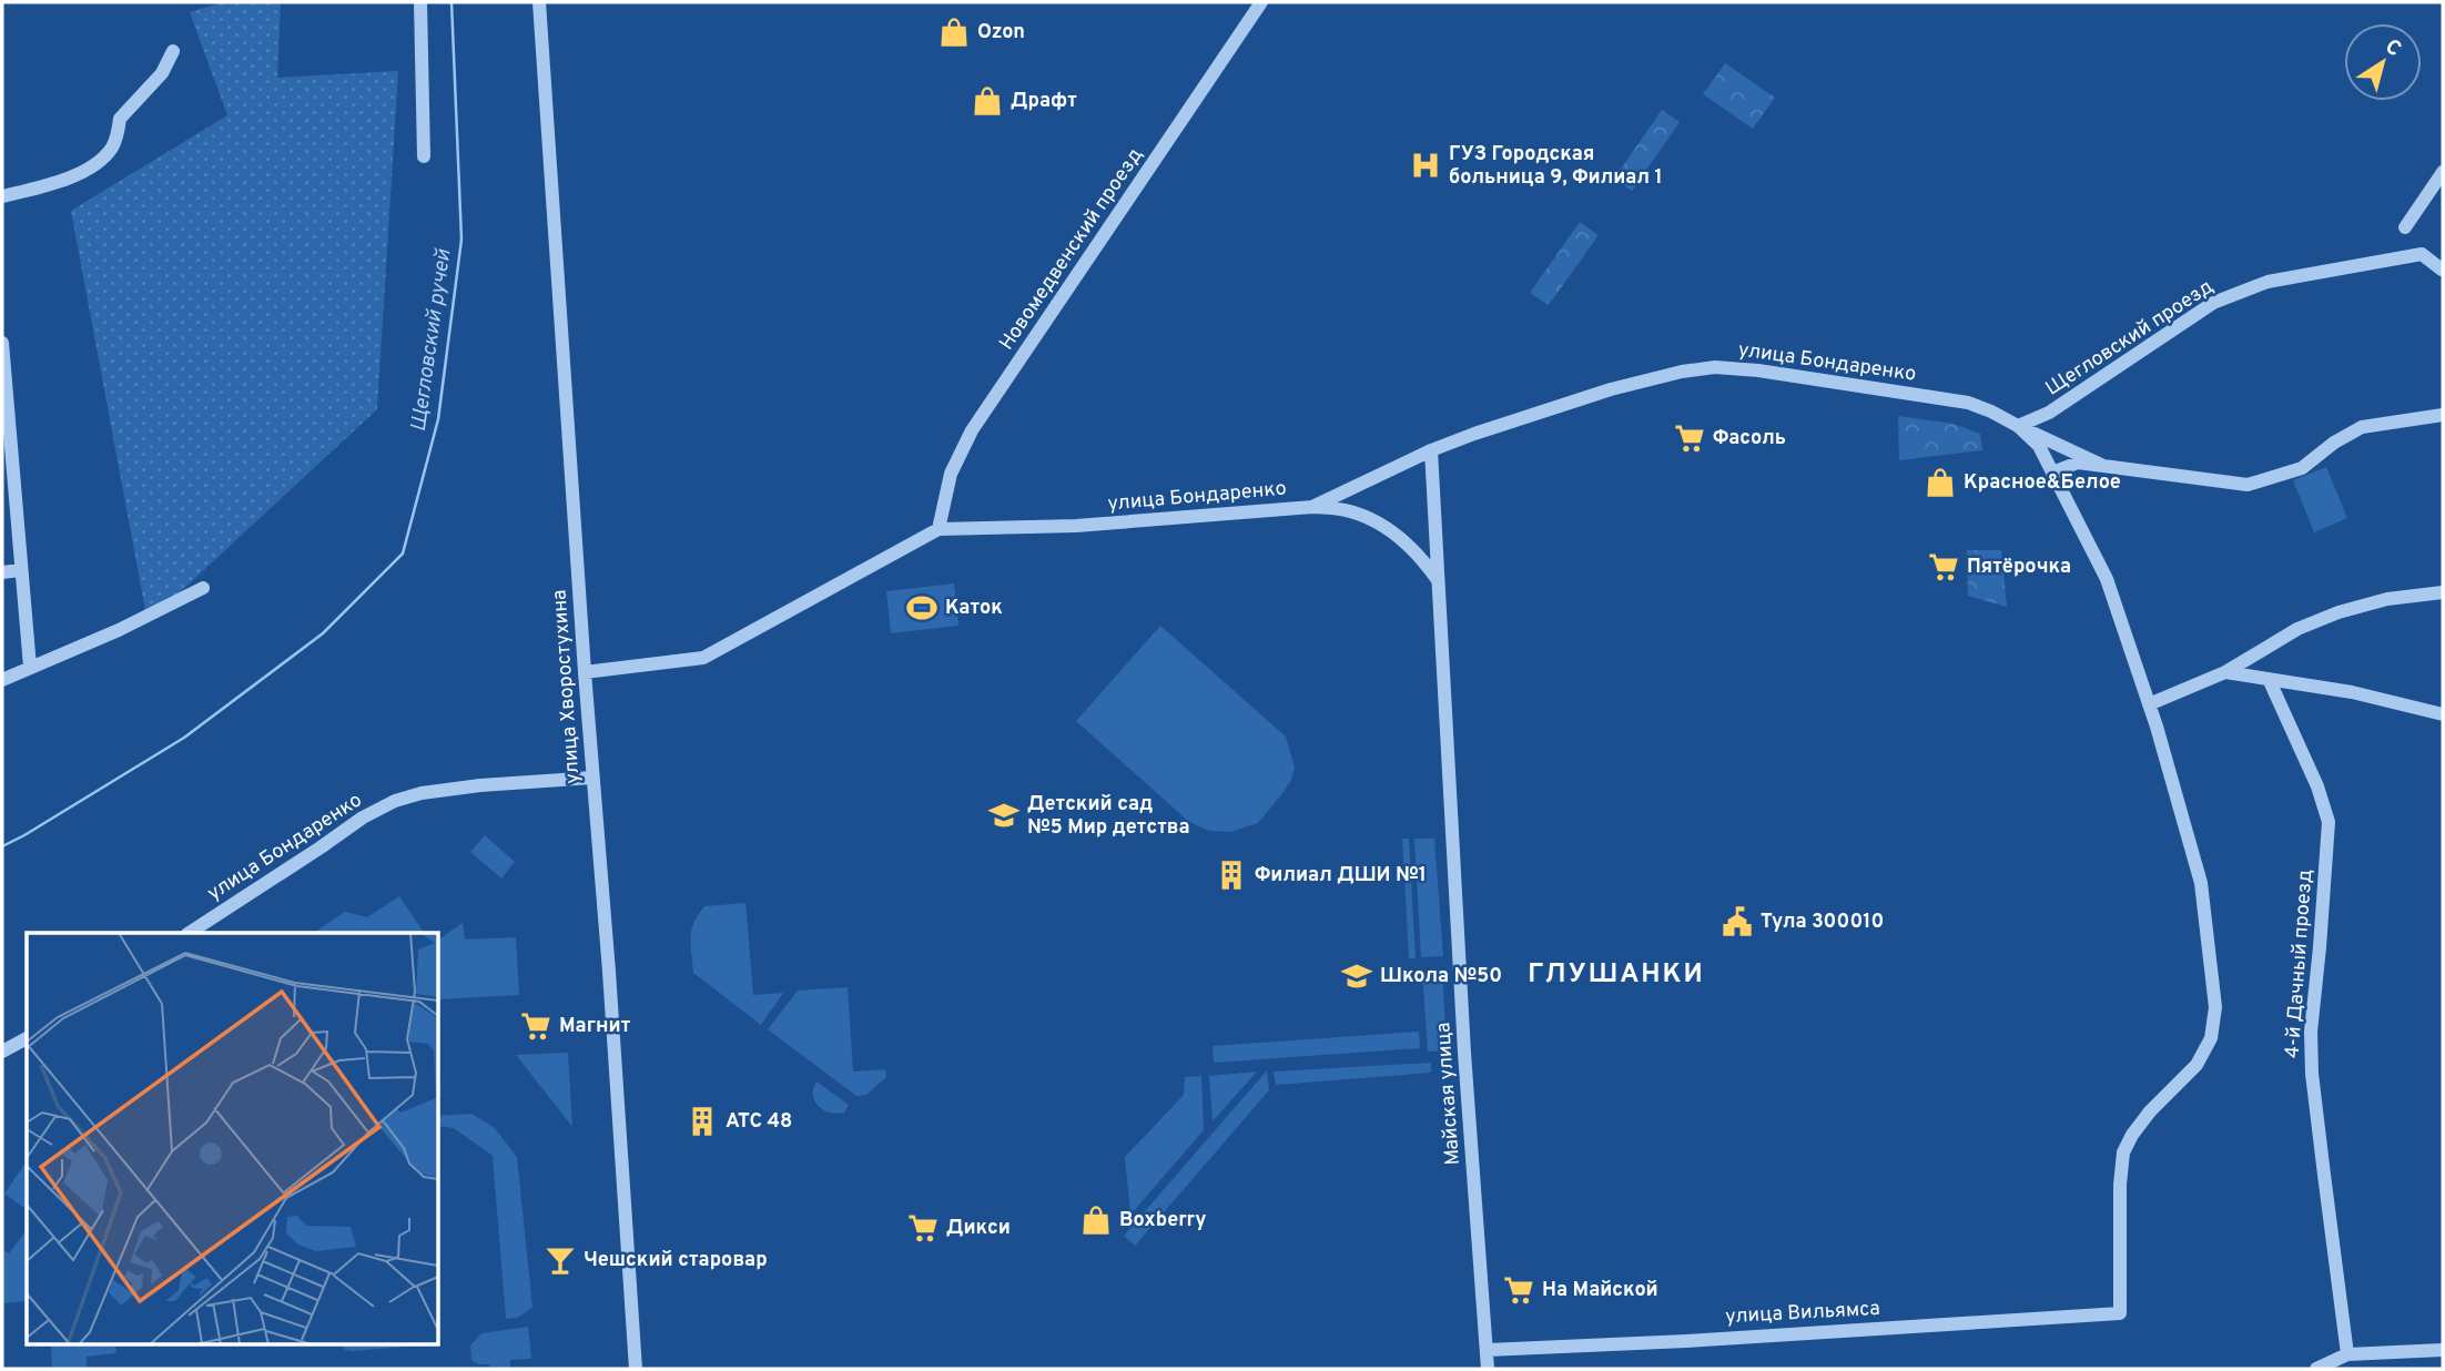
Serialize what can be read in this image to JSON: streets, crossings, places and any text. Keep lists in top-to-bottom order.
{
  "streets": {
    "street": [
      "Новомедвенский проезд",
      "Щегловский проезд",
      "улица Бондаренко",
      "улица Хворостухина",
      "4-й Дачный проезд",
      "Майская улица",
      "улица Вильямса"
    ]
  },
  "crossings": [
    ["Новомедвенский проезд", "улица Бондаренко"],
    ["Щегловский проезд", "улица Бондаренко"],
    ["улица Бондаренко", "улица Хворостухина"],
    ["улица Бондаренко", "Майская улица"],
    ["улица Бондаренко", "улица Вильямса"],
    ["Майская улица", "улица Вильямса"]
  ],
  "districts": ["ГЛУШАНКИ"],
  "water": ["Щегловский ручей"],
  "places": {
    "shop": [
      "Ozon",
      "Драфт",
      "Красное&Белое",
      "Boxberry"
    ],
    "hospital": ["ГУЗ Городская больница 9, Филиал 1"],
    "supermarket": [
      "Фасоль",
      "Пятёрочка",
      "Магнит",
      "Дикси",
      "На Майской"
    ],
    "sports": ["Каток"],
    "school or university": ["Детский сад №5 Мир детства", "Школа №50"],
    "building": ["Филиал ДШИ №1", "АТС 48"],
    "public building": ["Тула 300010"],
    "bar": ["Чешский старовар"]
  },
  "north": "top right"
}
